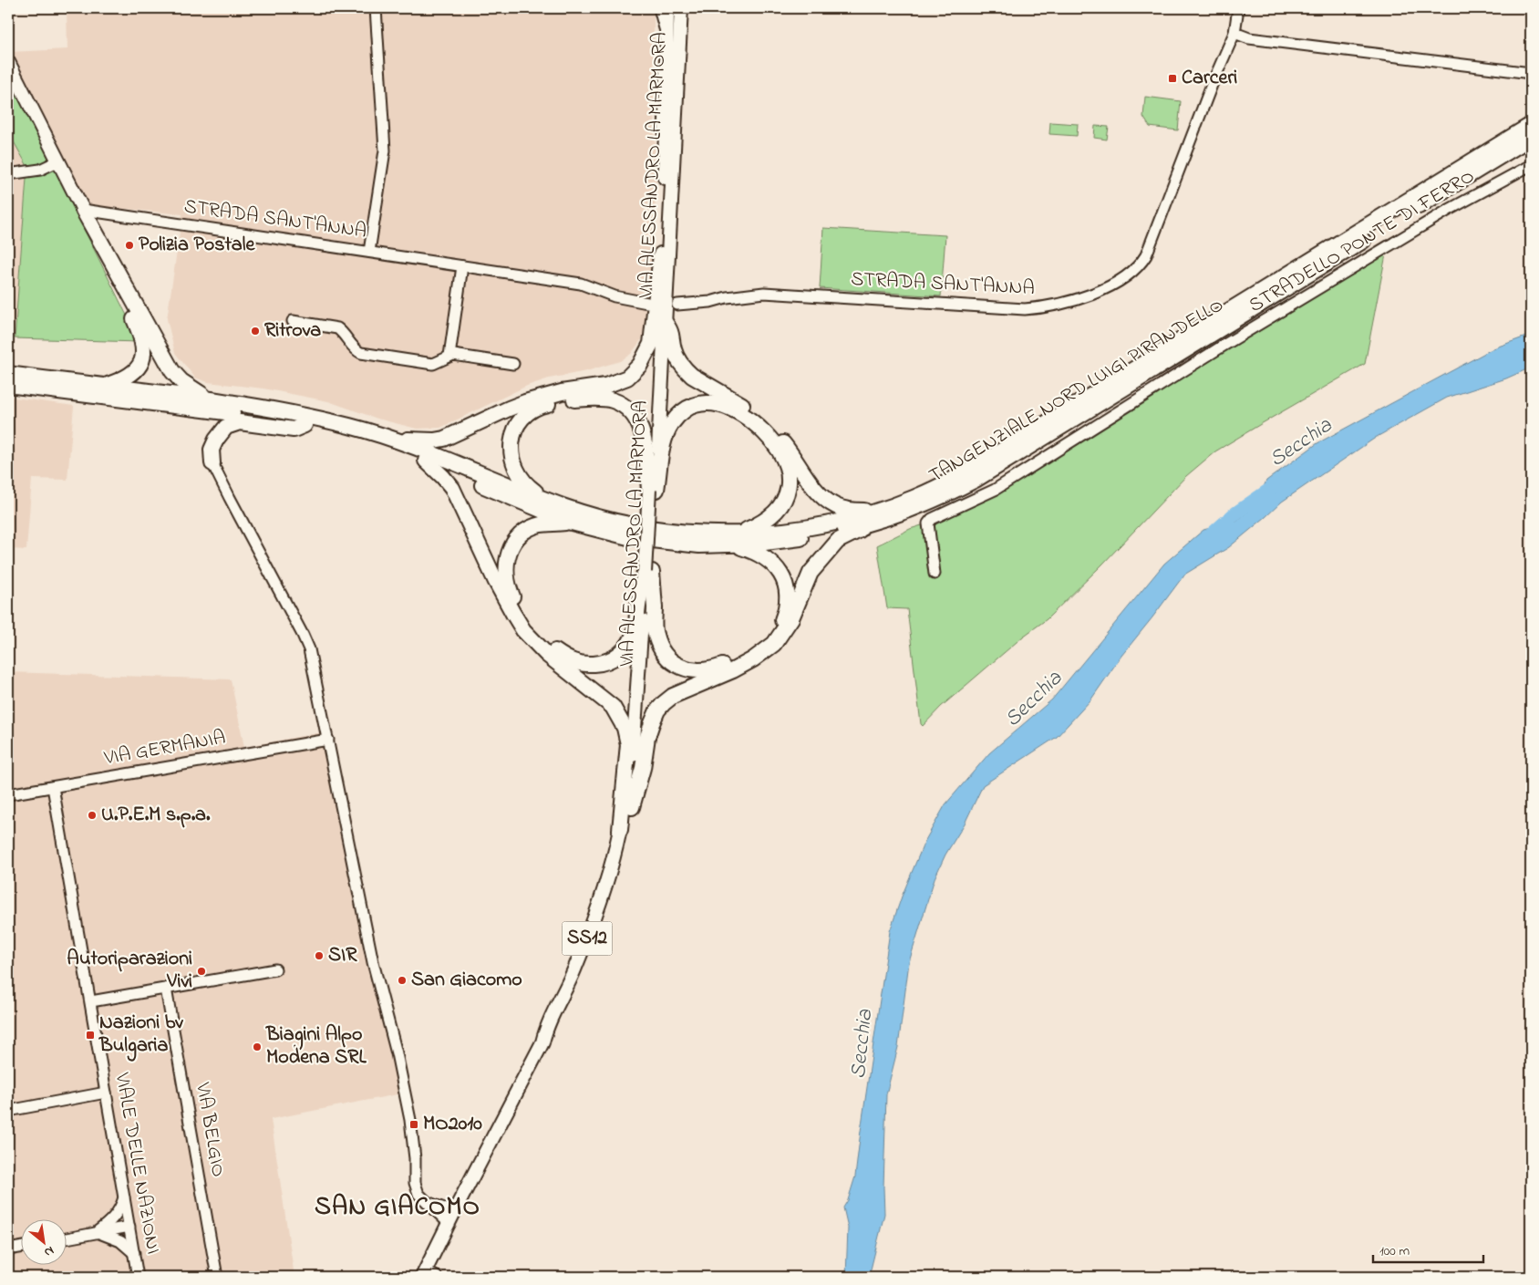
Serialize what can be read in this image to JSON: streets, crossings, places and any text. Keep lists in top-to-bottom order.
{
  "streets": {
    "highway": ["TANGENZIALE NORD LUIGI PIRANDELLO"],
    "main road": ["VIA ALESSANDRO LA MARMORA", "SS12"],
    "street": [
      "STRADA SANT'ANNA",
      "STRADELLO PONTE DI FERRO",
      "VIA GERMANIA",
      "VIA BELGIO",
      "VIALE DELLE NAZIONI"
    ]
  },
  "crossings": [
    ["VIA GERMANIA", "VIALE DELLE NAZIONI"]
  ],
  "districts": ["SAN GIACOMO"],
  "water": ["Secchia"],
  "places": {
    "transit": ["Carceri", "Nazioni bv Bulgaria", "MO2010"],
    "other": [
      "Polizia Postale",
      "Ritrova",
      "U.P.E.M s.p.a.",
      "SIR",
      "Autoriparazioni Vivi",
      "San Giacomo",
      "Biagini Alpo Modena SRL"
    ]
  },
  "scale_bar": "100 m",
  "north": "bottom right"
}
